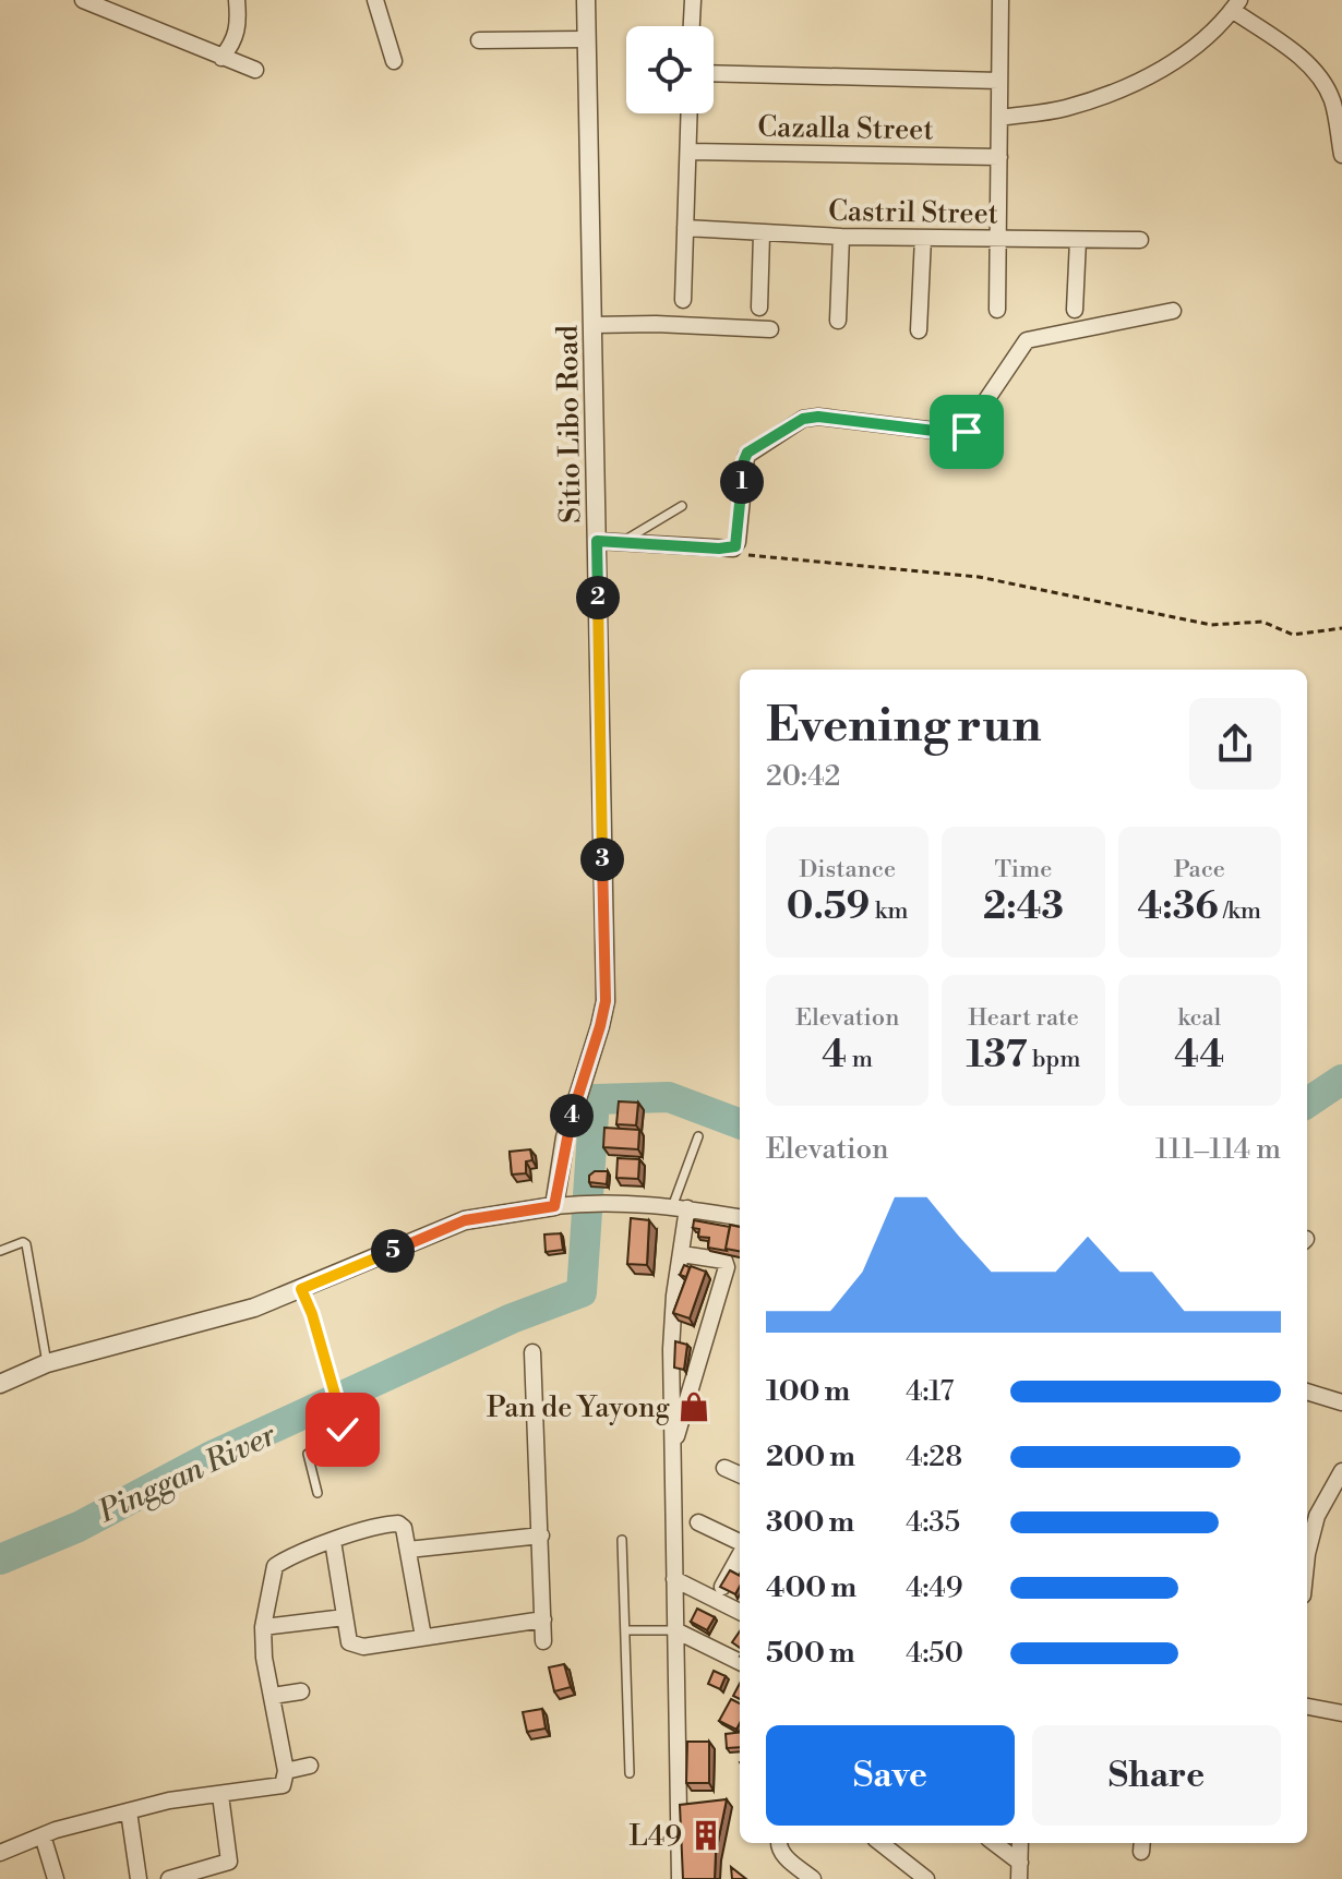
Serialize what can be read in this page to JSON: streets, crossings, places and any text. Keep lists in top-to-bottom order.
{
  "streets": {
    "street": ["Cazalla Street", "Castril Street", "Sitio Libo Road"]
  },
  "water": ["Pinggan River"],
  "places": {
    "shop": ["Pan de Yayong"],
    "building": ["L49"]
  },
  "page": {
    "pins": [
      "1",
      "2",
      "3",
      "4",
      "5"
    ],
    "heading": ["Evening run", "20:42"],
    "stats": [
      ["Distance", "0.59 km"],
      ["Time", "2:43"],
      ["Pace", "4:36 /km"],
      ["Elevation", "4 m"],
      ["Heart rate", "137 bpm"],
      ["kcal", "44"]
    ],
    "chart": ["Elevation", "111–114 m"],
    "list": [
      {
        "name": "100 m",
        "note": "4:17"
      },
      {
        "name": "200 m",
        "note": "4:28"
      },
      {
        "name": "300 m",
        "note": "4:35"
      },
      {
        "name": "400 m",
        "note": "4:49"
      },
      {
        "name": "500 m",
        "note": "4:50"
      }
    ],
    "buttons": ["Save", "Share"]
  }
}
